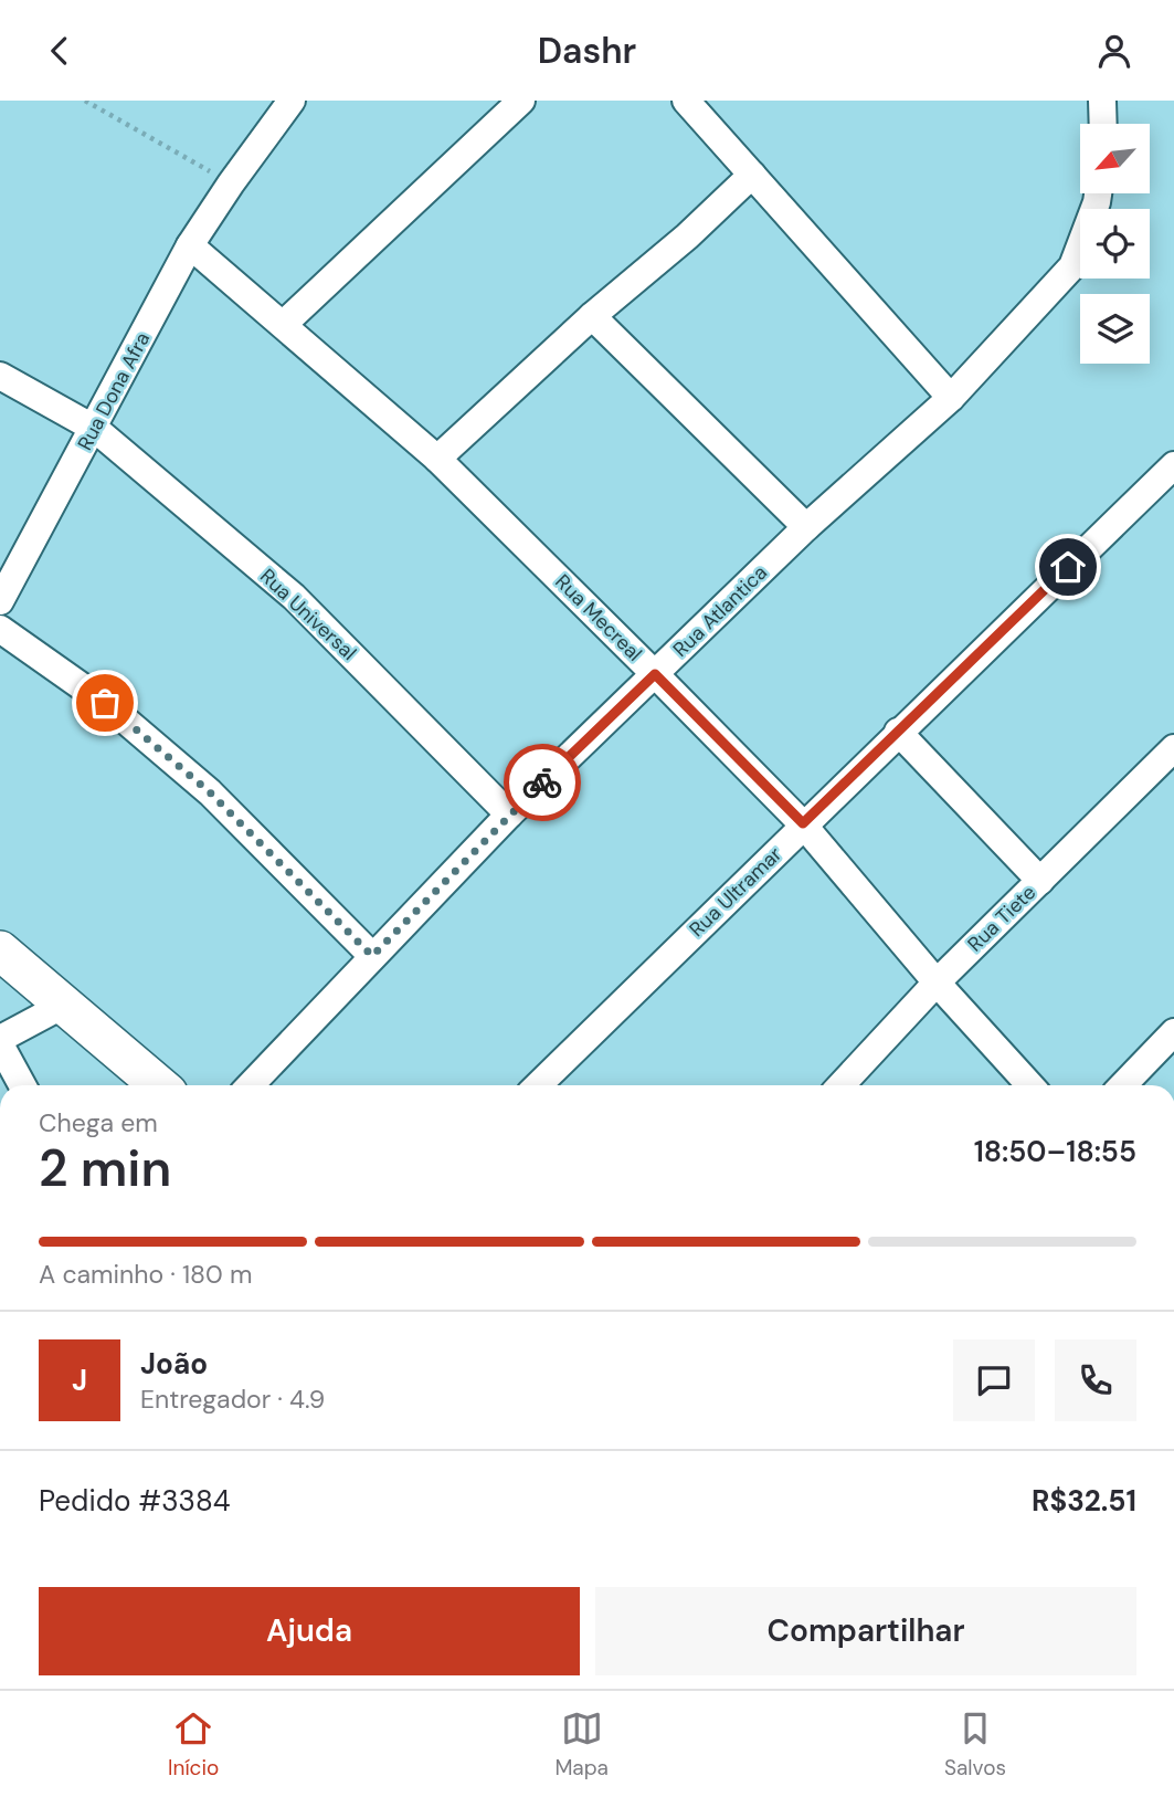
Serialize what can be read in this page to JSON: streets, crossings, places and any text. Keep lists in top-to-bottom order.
{
  "streets": {
    "street": [
      "Rua Dona Afra",
      "Rua Atlantica",
      "Rua Universal",
      "Rua Mecreal",
      "Rua Ultramar",
      "Rua Tiete"
    ]
  },
  "crossings": [
    ["Rua Dona Afra", "Rua Universal"],
    ["Rua Dona Afra", "Rua Mecreal"],
    ["Rua Atlantica", "Rua Universal"],
    ["Rua Atlantica", "Rua Mecreal"],
    ["Rua Mecreal", "Rua Ultramar"],
    ["Rua Mecreal", "Rua Tiete"]
  ],
  "north": "bottom left",
  "page": {
    "header": "Dashr",
    "heading": ["2 min", "Chega em", "18:50–18:55"],
    "panel": [
      "João",
      "Entregador · 4.9",
      "Pedido #3384",
      "R$32.51"
    ],
    "bar": "A caminho · 180 m",
    "round": "J",
    "buttons": ["Ajuda", "Compartilhar"],
    "tabs": ["Início", "Mapa", "Salvos"]
  }
}
